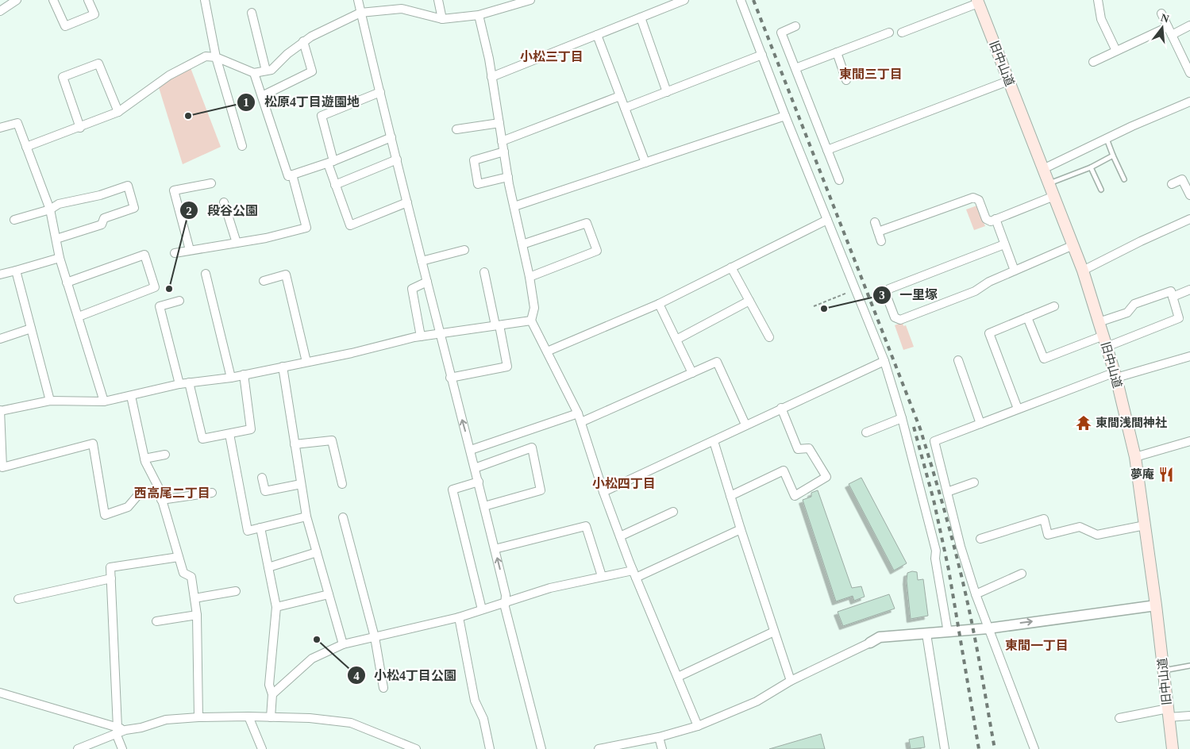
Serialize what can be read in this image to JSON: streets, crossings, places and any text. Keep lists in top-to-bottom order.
{
  "streets": {
    "main road": ["旧中山道"]
  },
  "districts": [
    "小松三丁目",
    "東間三丁目",
    "小松四丁目",
    "西高尾二丁目",
    "東間一丁目"
  ],
  "places": {
    "other": [
      "松原4丁目遊園地",
      "段谷公園",
      "一里塚",
      "小松4丁目公園"
    ],
    "temple": ["東間浅間神社"],
    "restaurant": ["夢庵"]
  },
  "north": "top"
}
